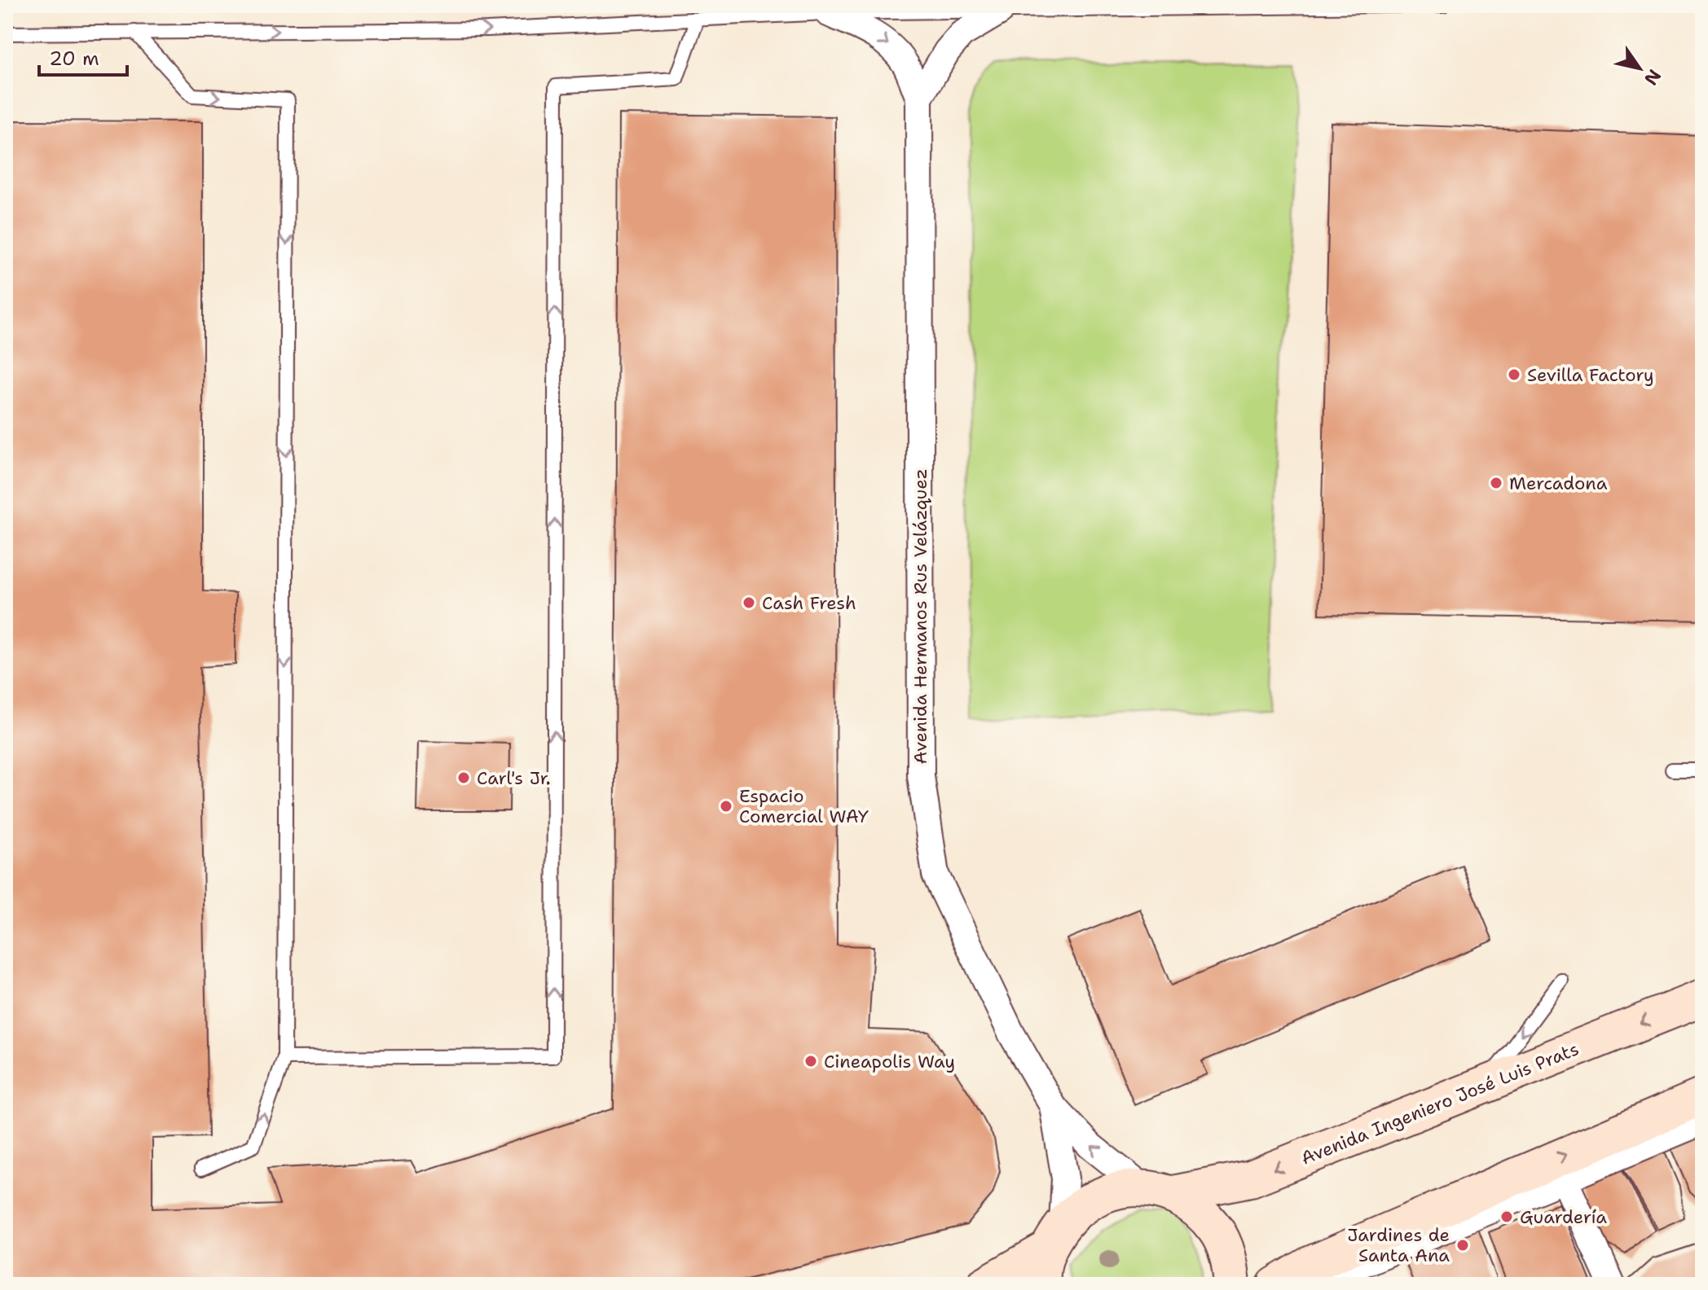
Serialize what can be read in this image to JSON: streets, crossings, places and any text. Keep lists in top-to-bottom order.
{
  "streets": {
    "main road": ["Avenida Ingeniero José Luis Prats"],
    "street": ["Avenida Hermanos Rus Velázquez"]
  },
  "crossings": [
    ["Avenida Hermanos Rus Velázquez", "Avenida Ingeniero José Luis Prats"]
  ],
  "places": [
    "Sevilla Factory",
    "Mercadona",
    "Cash Fresh",
    "Carl's Jr.",
    "Espacio Comercial WAY",
    "Cineapolis Way",
    "Guardería",
    "Jardines de Santa Ana"
  ],
  "scale_bar": "20 m",
  "north": "bottom right"
}
